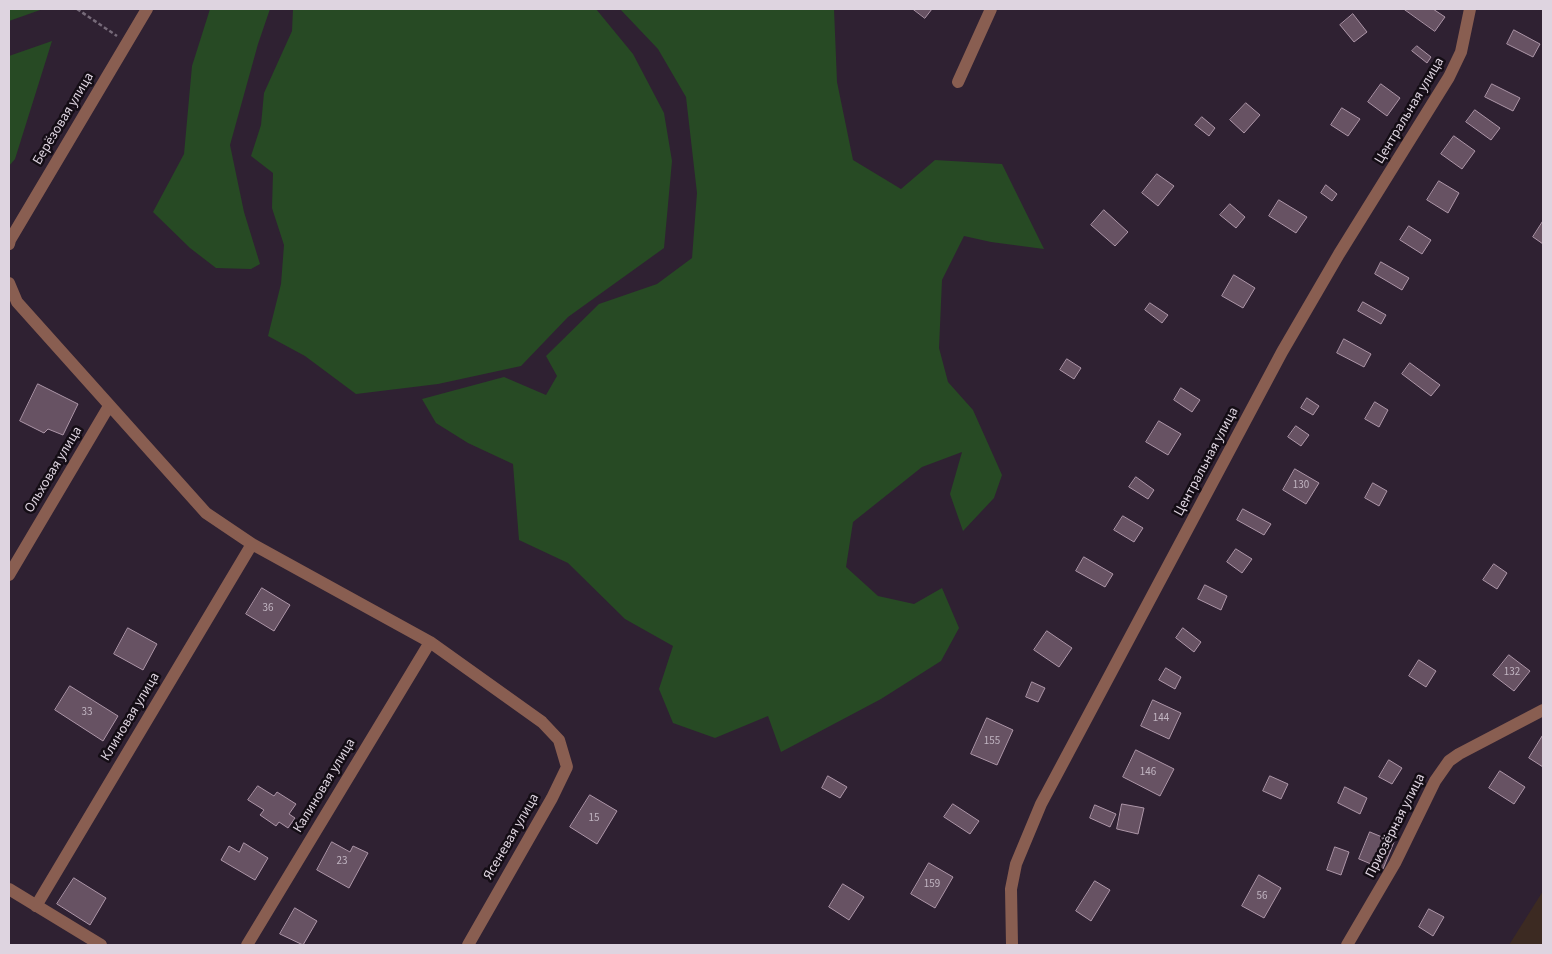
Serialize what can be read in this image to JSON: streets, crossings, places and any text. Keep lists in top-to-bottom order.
{
  "streets": {
    "street": [
      "Центральная улица",
      "Берёзовая улица",
      "Ольховая улица",
      "Клиновая улица",
      "Калиновая улица",
      "Приозёрная улица",
      "Ясеневая улица"
    ]
  },
  "crossings": [
    ["Калиновая улица", "Ясеневая улица"]
  ],
  "house_numbers": [
    "130",
    "36",
    "132",
    "33",
    "144",
    "155",
    "146",
    "15",
    "23",
    "159",
    "56"
  ]
}
